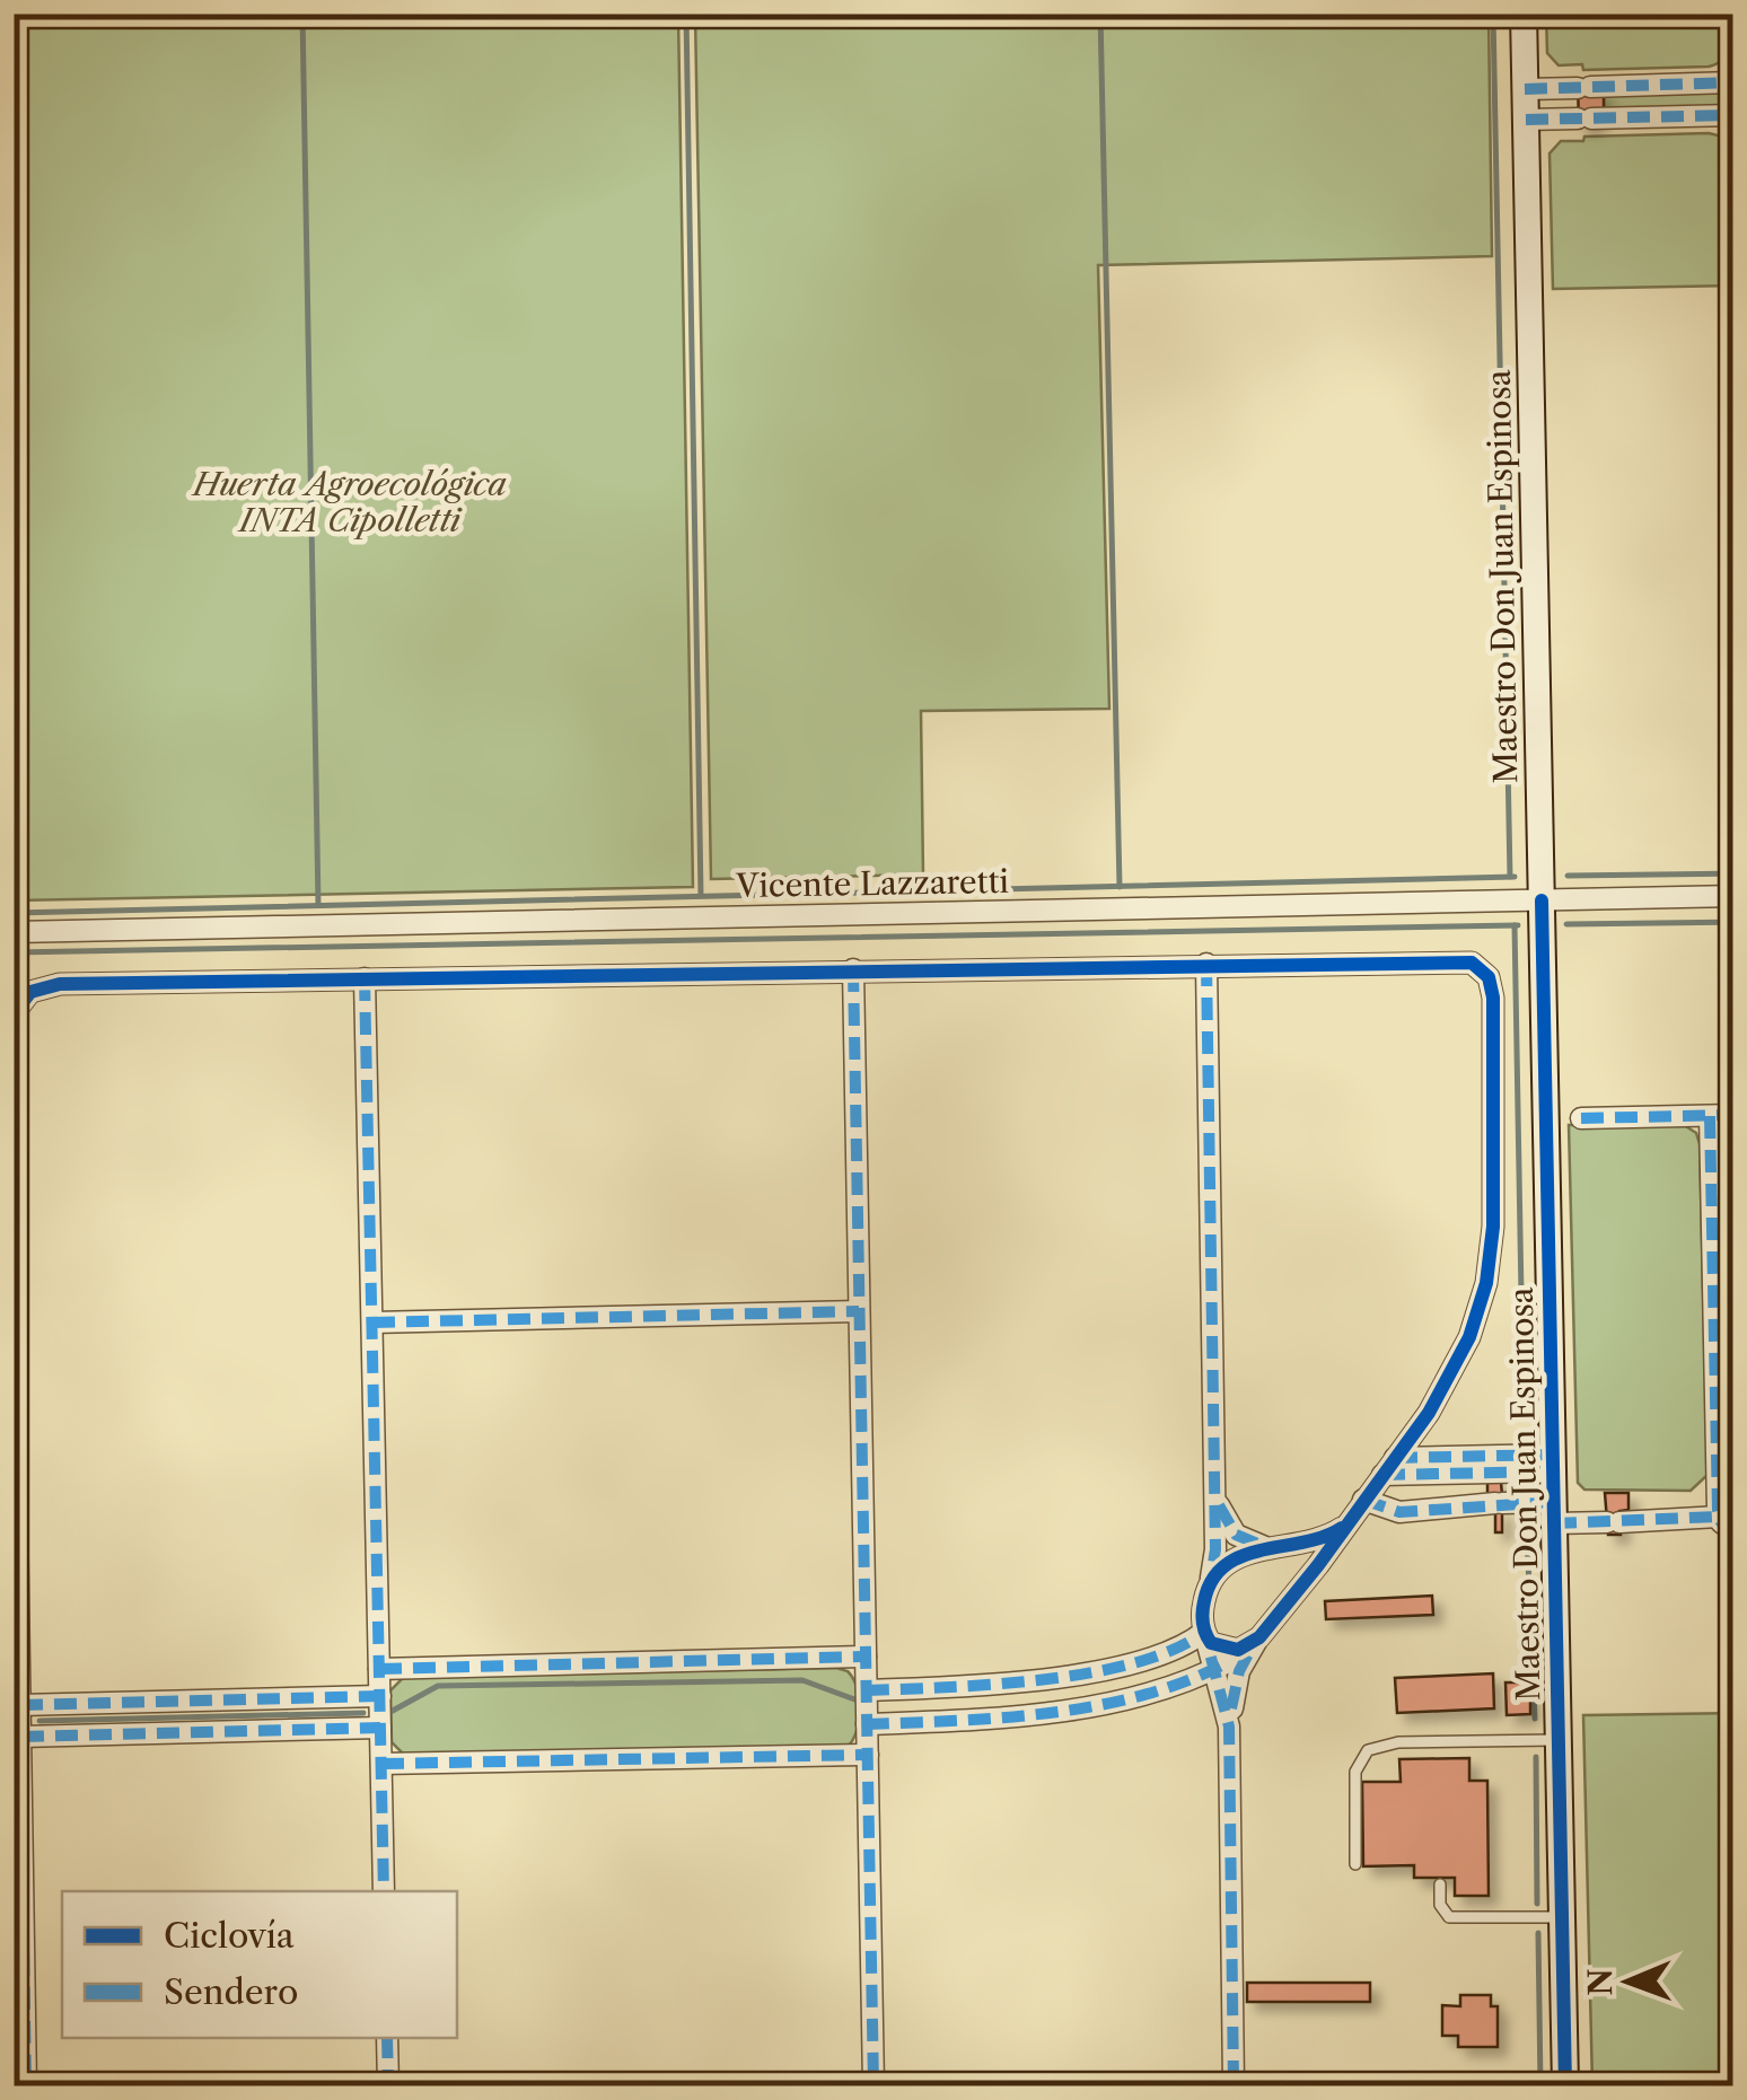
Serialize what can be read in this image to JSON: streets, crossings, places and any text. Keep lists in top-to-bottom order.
{
  "streets": {
    "main road": ["Maestro Don Juan Espinosa"],
    "street": ["Vicente Lazzaretti"]
  },
  "crossings": [
    ["Maestro Don Juan Espinosa", "Vicente Lazzaretti"]
  ],
  "parks": ["Huerta Agroecológica INTA Cipolletti"],
  "legend": ["Ciclovía", "Sendero"],
  "north": "left"
}
